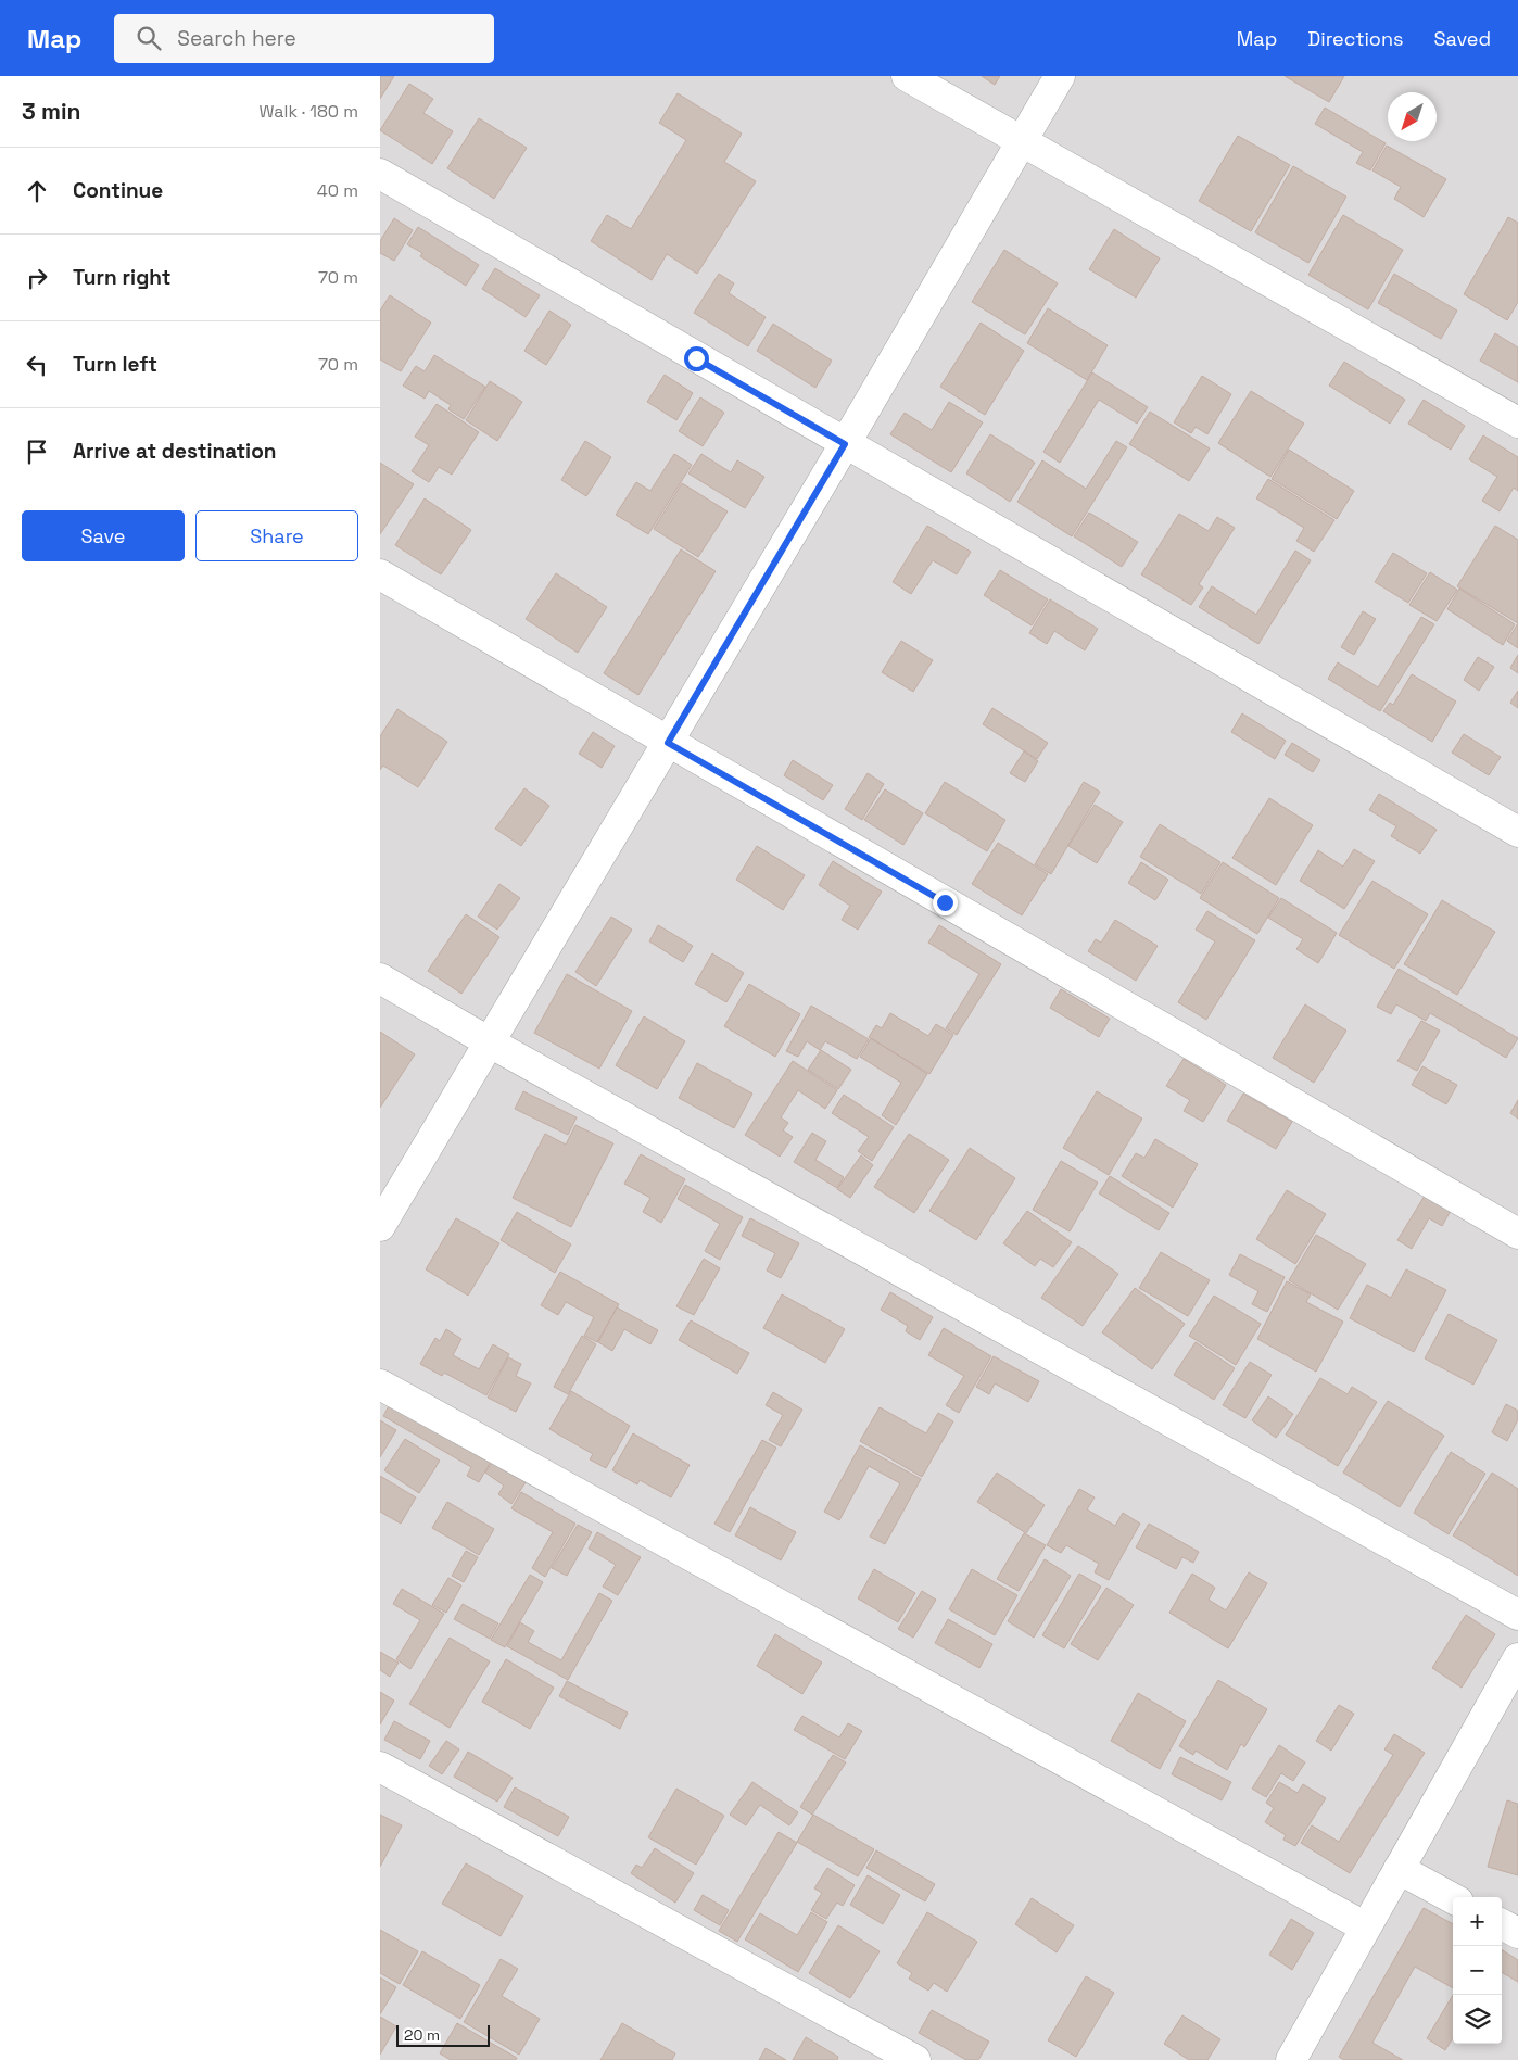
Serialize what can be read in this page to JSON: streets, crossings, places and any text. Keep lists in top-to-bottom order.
{
  "scale_bar": "20 m",
  "north": "bottom left",
  "page": {
    "header": "Map",
    "search": "Search here",
    "nav": ["Map", "Directions", "Saved"],
    "heading": ["3 min", "Walk · 180 m"],
    "list": [
      ["Continue", "40 m"],
      ["Turn right", "70 m"],
      ["Turn left", "70 m"],
      "Arrive at destination"
    ],
    "buttons": ["Save", "Share"],
    "map_buttons": ["+", "−"],
    "scale": "20 m"
  }
}
